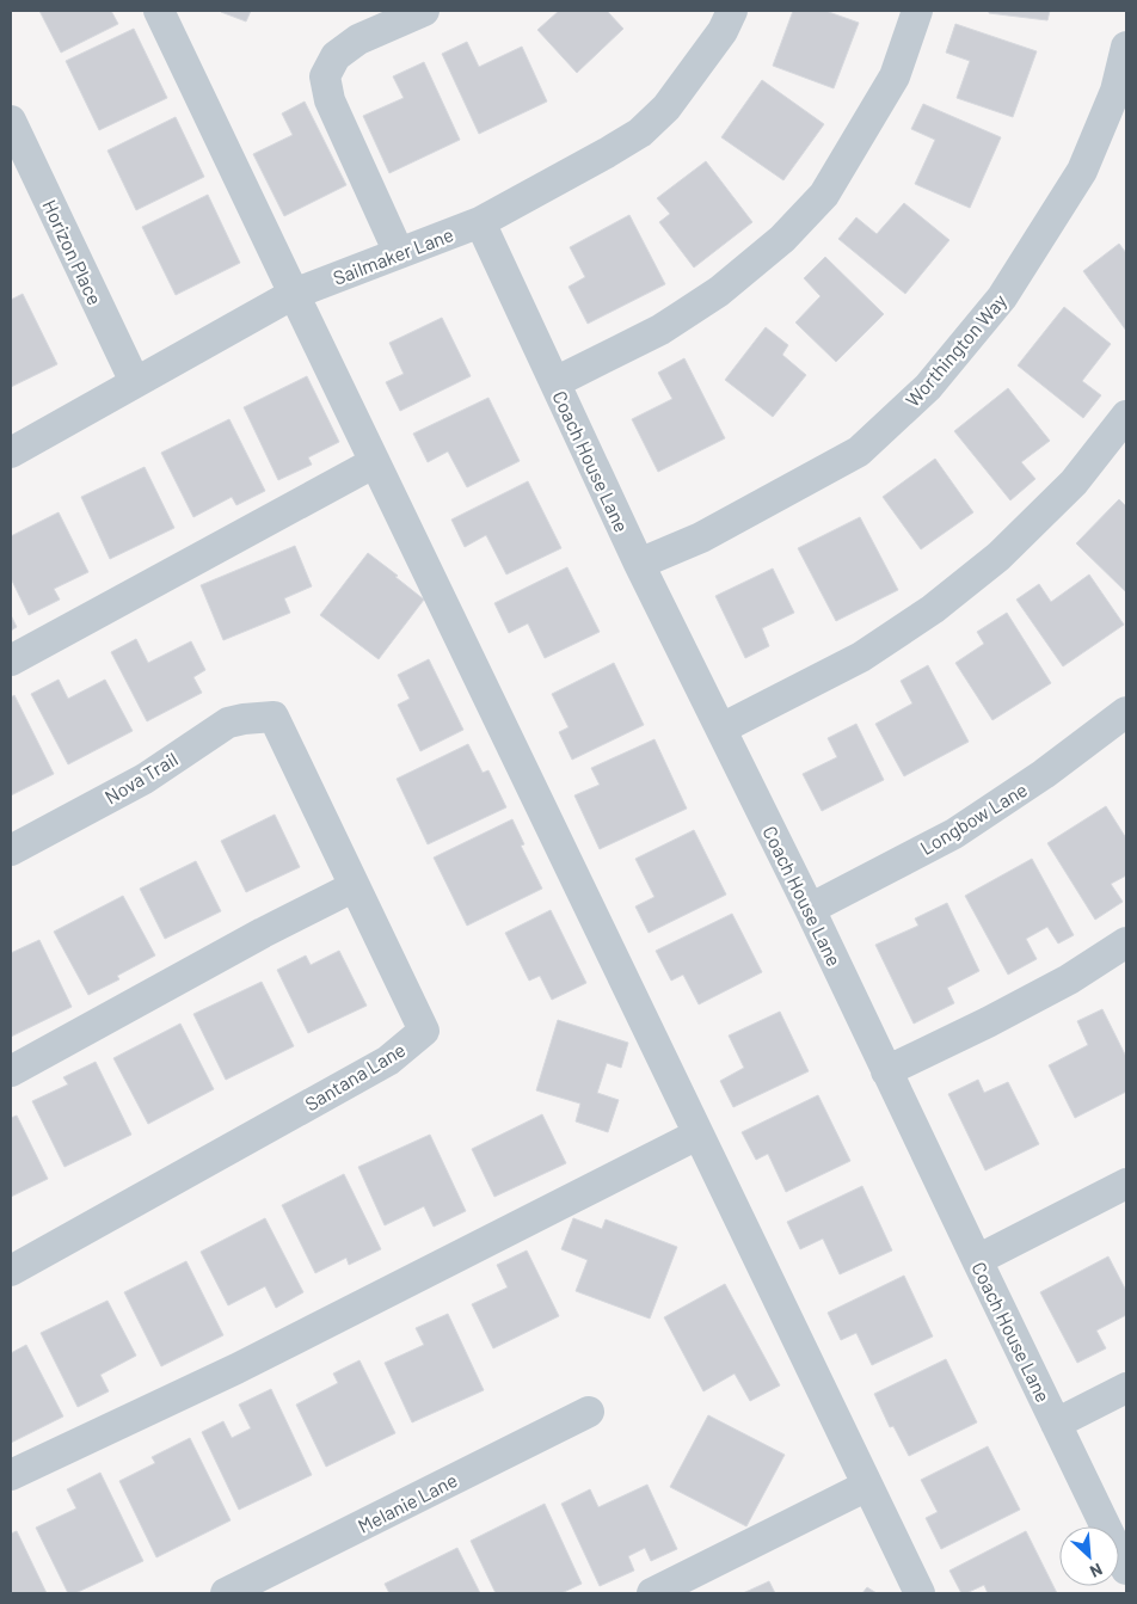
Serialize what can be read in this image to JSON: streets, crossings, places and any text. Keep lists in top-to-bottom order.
{
  "streets": {
    "street": [
      "Horizon Place",
      "Sailmaker Lane",
      "Worthington Way",
      "Coach House Lane",
      "Nova Trail",
      "Longbow Lane",
      "Santana Lane",
      "Melanie Lane"
    ]
  },
  "crossings": [
    ["Horizon Place", "Sailmaker Lane"],
    ["Sailmaker Lane", "Coach House Lane"],
    ["Worthington Way", "Coach House Lane"],
    ["Coach House Lane", "Longbow Lane"],
    ["Nova Trail", "Santana Lane"]
  ],
  "north": "bottom right"
}
